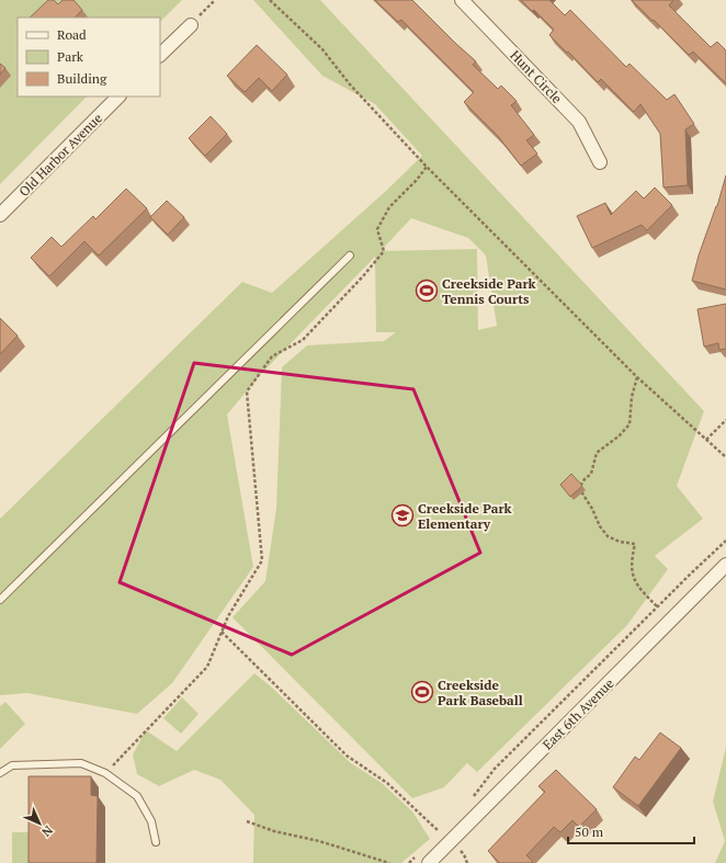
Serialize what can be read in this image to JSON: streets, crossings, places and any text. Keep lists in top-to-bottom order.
{
  "streets": {
    "street": ["Hunt Circle", "Old Harbor Avenue", "East 6th Avenue"]
  },
  "places": {
    "sports": ["Creekside Park Tennis Courts", "Creekside Park Baseball"],
    "school or university": ["Creekside Park Elementary"]
  },
  "legend": ["Road", "Park", "Building"],
  "scale_bar": "50 m",
  "north": "bottom right"
}
